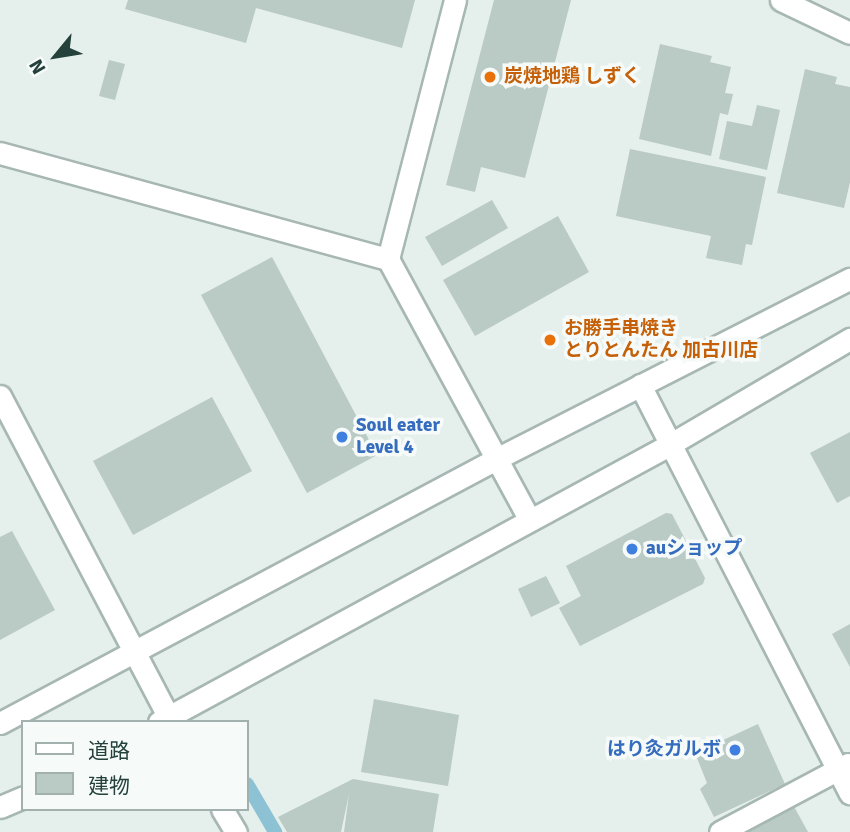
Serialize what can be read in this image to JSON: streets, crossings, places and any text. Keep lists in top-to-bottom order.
{
  "places": [
    "炭焼地鶏 しずく",
    "お勝手串焼き とりとんたん 加古川店",
    "Soul eater Level 4",
    "auショップ",
    "はり灸ガルボ"
  ],
  "legend": ["道路", "建物"],
  "north": "bottom left"
}
